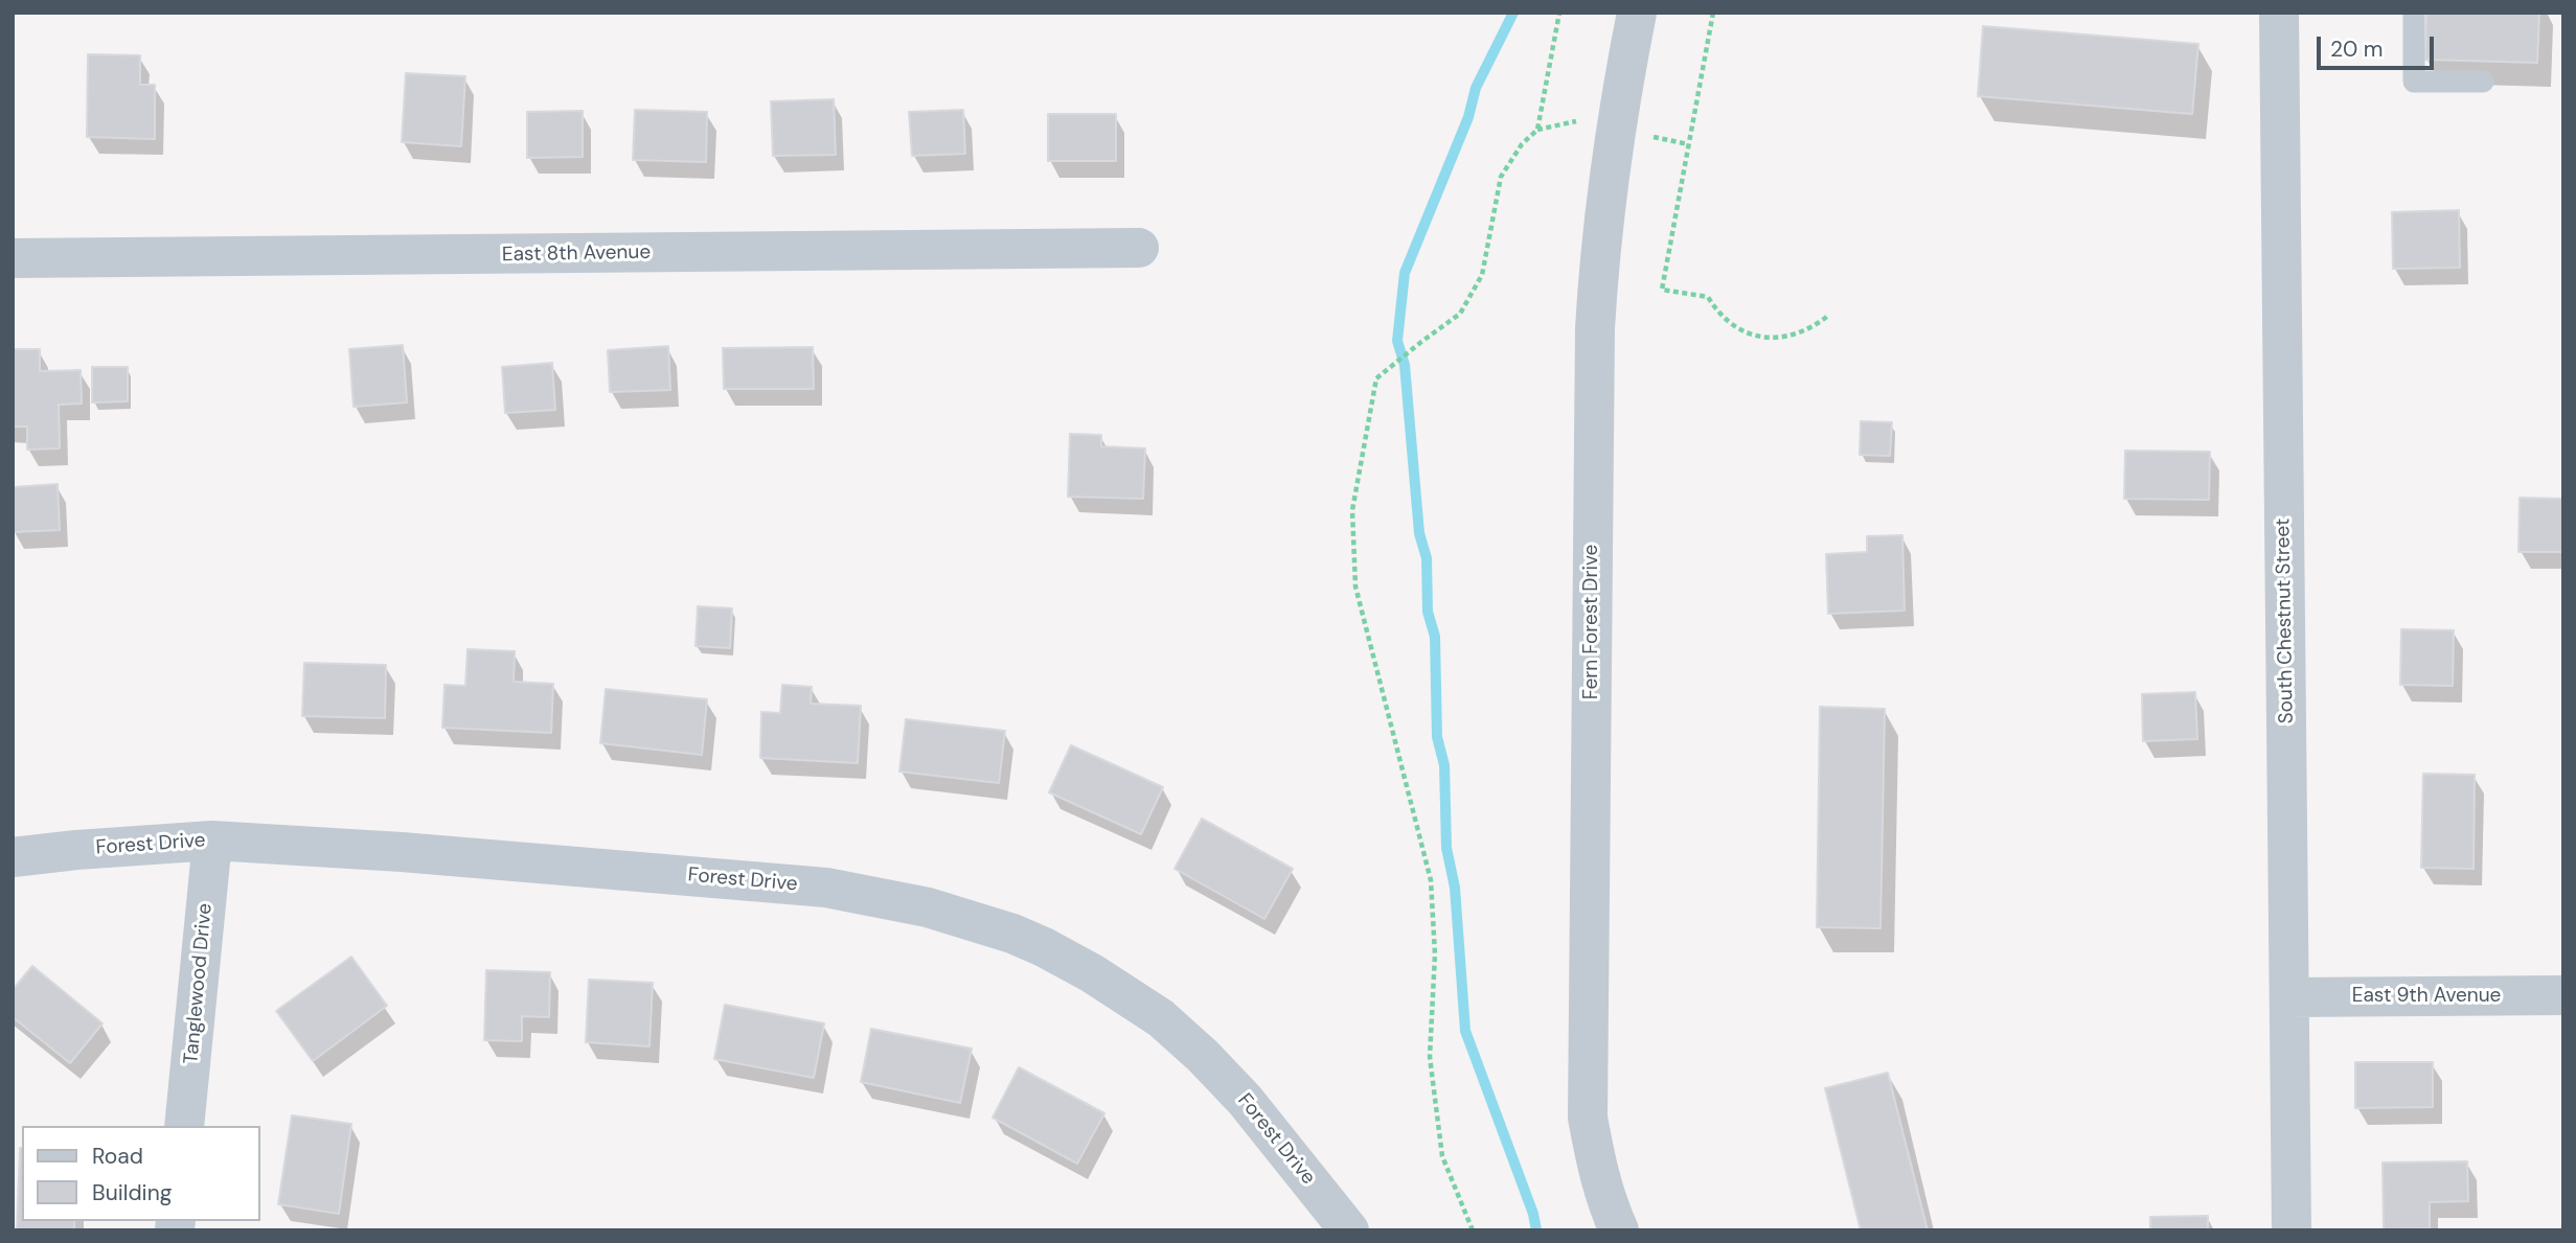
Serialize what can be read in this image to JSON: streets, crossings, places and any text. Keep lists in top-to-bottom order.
{
  "streets": {
    "street": [
      "East 8th Avenue",
      "South Chestnut Street",
      "Fern Forest Drive",
      "Forest Drive",
      "Tanglewood Drive",
      "East 9th Avenue"
    ]
  },
  "crossings": [
    ["South Chestnut Street", "East 9th Avenue"],
    ["Forest Drive", "Tanglewood Drive"]
  ],
  "legend": ["Road", "Building"],
  "scale_bar": "20 m"
}
